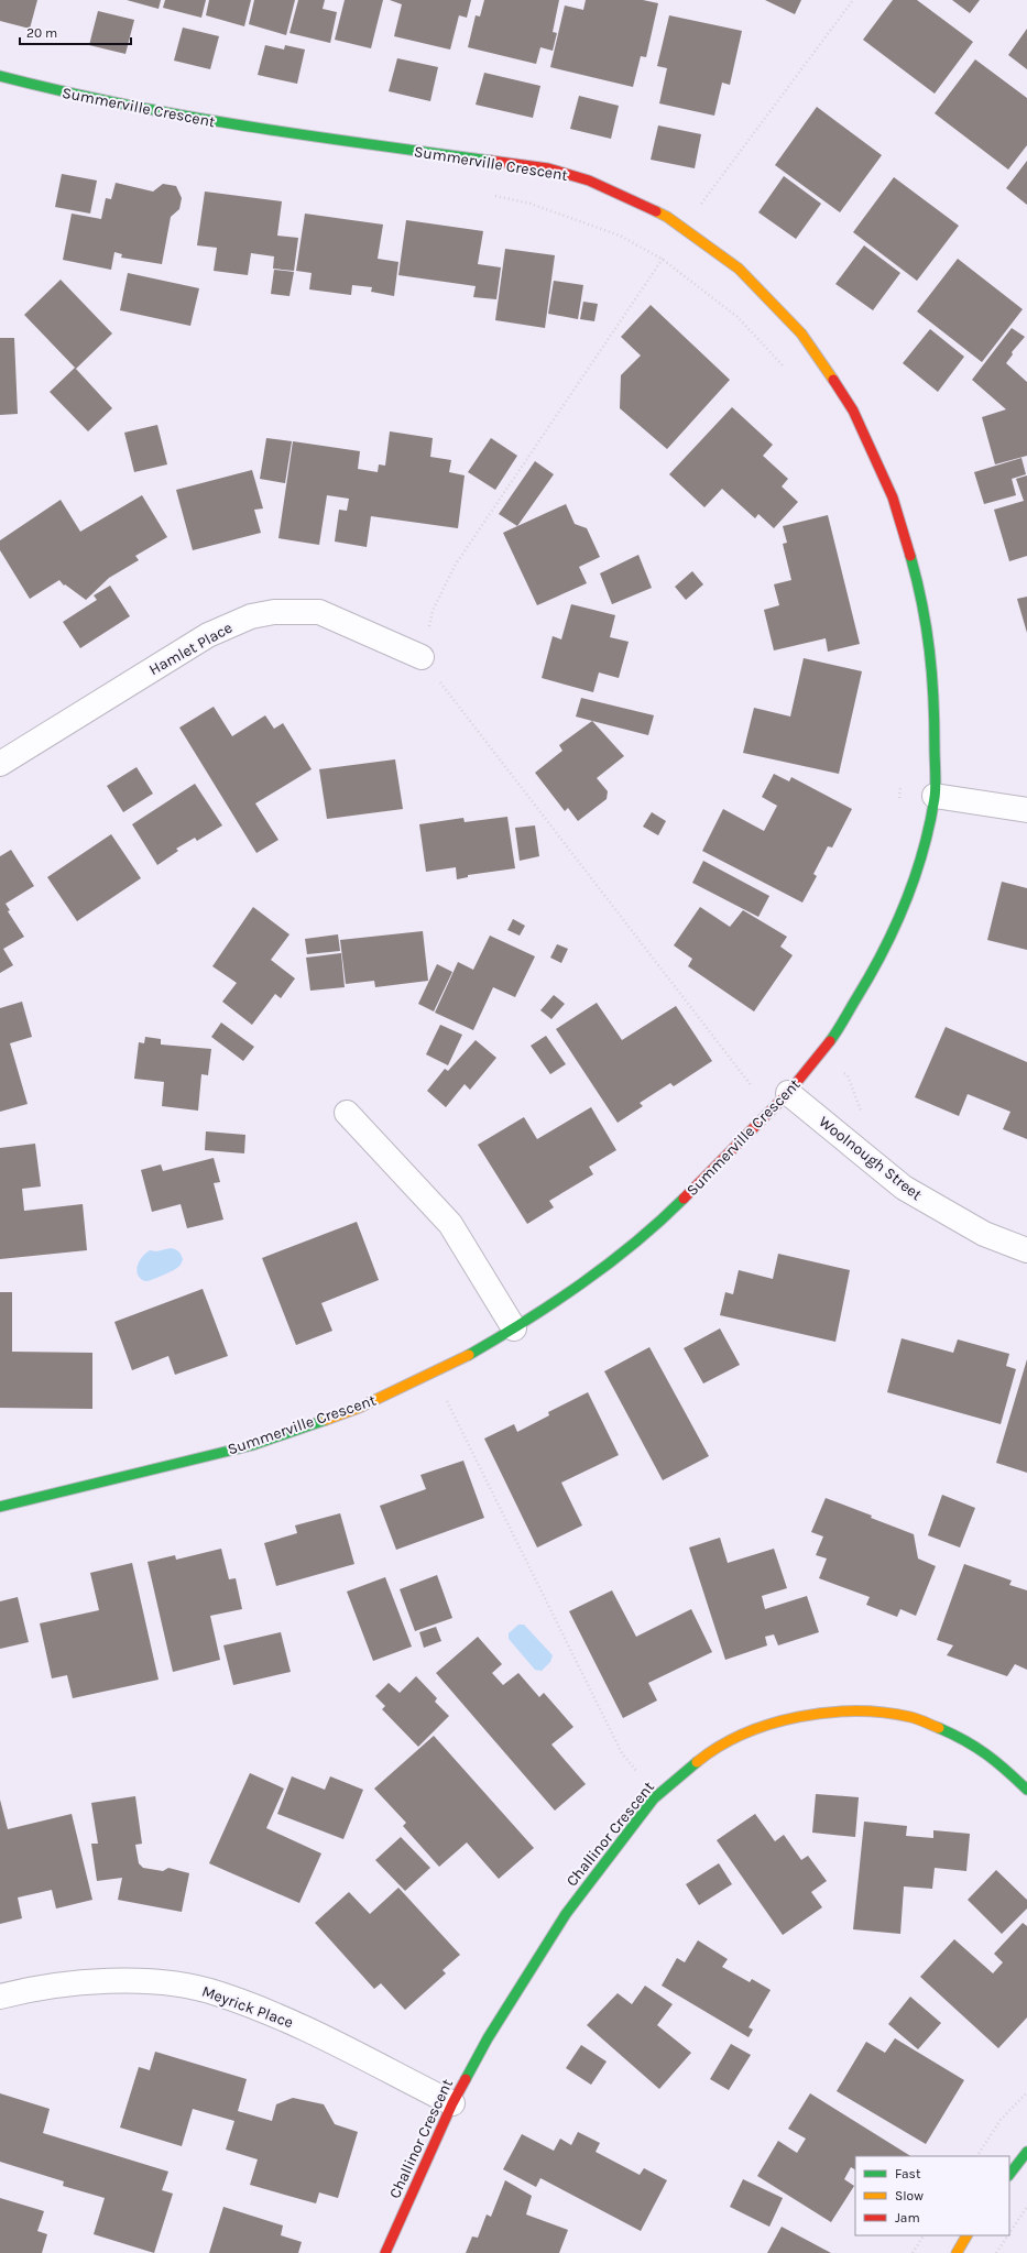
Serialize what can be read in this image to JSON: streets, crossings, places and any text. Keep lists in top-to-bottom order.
{
  "streets": {
    "street": [
      "Summerville Crescent",
      "Hamlet Place",
      "Woolnough Street",
      "Challinor Crescent",
      "Meyrick Place"
    ]
  },
  "crossings": [
    ["Summerville Crescent", "Woolnough Street"],
    ["Challinor Crescent", "Meyrick Place"]
  ],
  "legend": ["Fast", "Slow", "Jam"],
  "scale_bar": "20 m"
}
